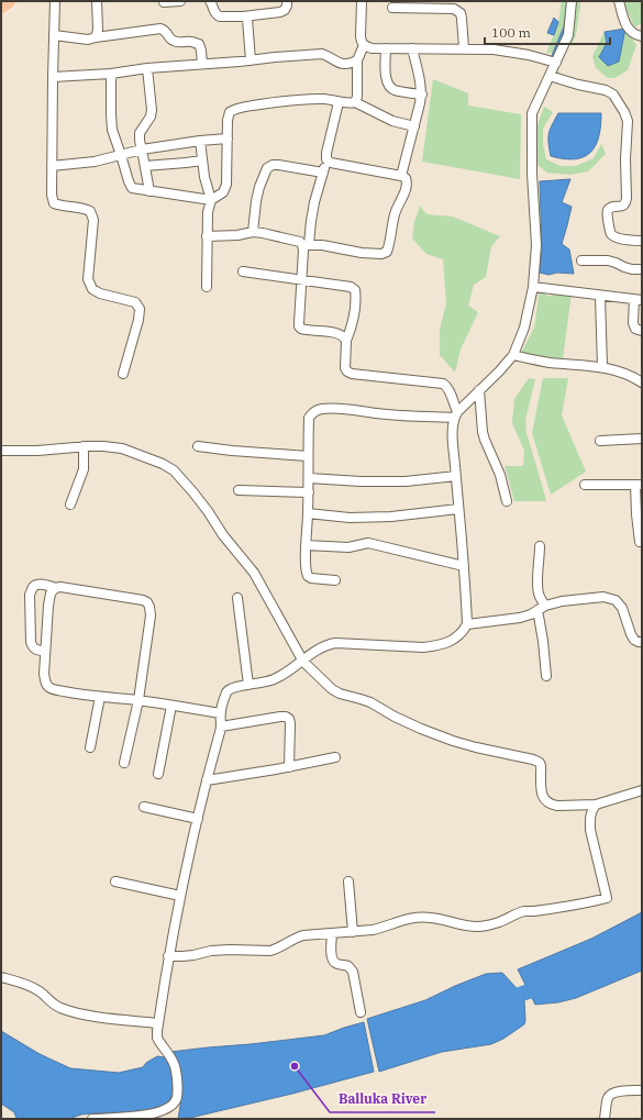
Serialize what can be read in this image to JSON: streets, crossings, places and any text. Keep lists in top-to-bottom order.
{
  "places": ["Balluka River"],
  "scale_bar": "100 m"
}
